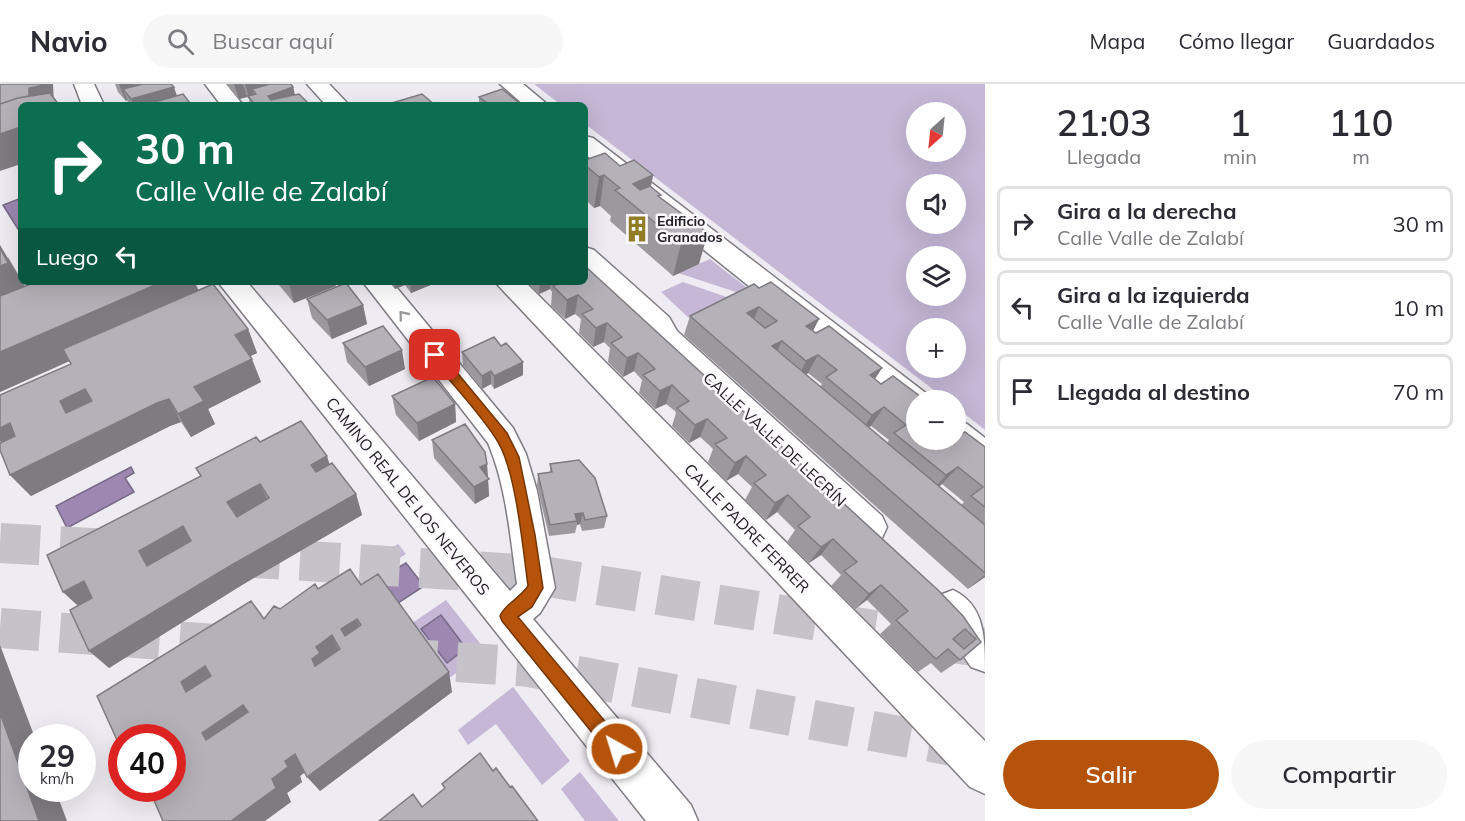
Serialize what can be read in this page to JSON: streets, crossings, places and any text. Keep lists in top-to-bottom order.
{
  "streets": {
    "street": ["CALLE VALLE DE LECRÍN", "CAMINO REAL DE LOS NEVEROS", "CALLE PADRE FERRER"]
  },
  "places": {
    "building": ["Edificio Granados"]
  },
  "north": "bottom left",
  "page": {
    "header": "Navio",
    "search": "Buscar aquí",
    "nav": ["Mapa", "Cómo llegar", "Guardados"],
    "eta": [
      "21:03",
      "Llegada",
      "1",
      "min",
      "110",
      "m"
    ],
    "map_buttons": ["+", "−"],
    "turn": ["30 m", "Calle Valle de Zalabí"],
    "list": [
      {
        "name": "Gira a la derecha",
        "note": "Calle Valle de Zalabí",
        "value": "30 m"
      },
      {
        "name": "Gira a la izquierda",
        "note": "Calle Valle de Zalabí",
        "value": "10 m"
      },
      {
        "name": "Llegada al destino",
        "value": "70 m"
      }
    ],
    "then": "Luego",
    "speed": "29 km/h",
    "limit": "40",
    "buttons": ["Salir", "Compartir"]
  }
}
